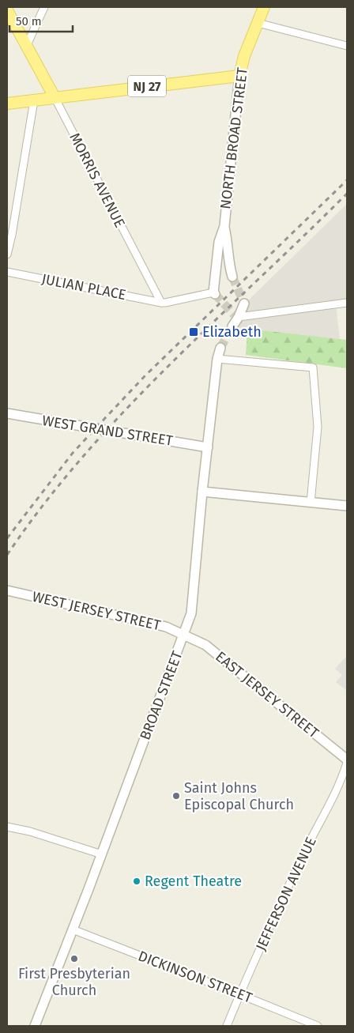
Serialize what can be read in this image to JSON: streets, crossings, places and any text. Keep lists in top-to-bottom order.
{
  "streets": {
    "main road": ["NJ 27", "NORTH BROAD STREET", "MORRIS AVENUE"],
    "street": [
      "JULIAN PLACE",
      "WEST GRAND STREET",
      "WEST JERSEY STREET",
      "EAST JERSEY STREET",
      "BROAD STREET",
      "JEFFERSON AVENUE",
      "DICKINSON STREET"
    ]
  },
  "crossings": [
    ["NJ 27", "NORTH BROAD STREET"],
    ["NJ 27", "MORRIS AVENUE"],
    ["MORRIS AVENUE", "JULIAN PLACE"],
    ["WEST GRAND STREET", "BROAD STREET"],
    ["WEST JERSEY STREET", "EAST JERSEY STREET"],
    ["WEST JERSEY STREET", "BROAD STREET"],
    ["EAST JERSEY STREET", "BROAD STREET"],
    ["BROAD STREET", "DICKINSON STREET"],
    ["JEFFERSON AVENUE", "DICKINSON STREET"]
  ],
  "places": {
    "transit": ["Elizabeth"],
    "other": ["Saint Johns Episcopal Church", "Regent Theatre", "First Presbyterian Church"]
  },
  "scale_bar": "50 m"
}
